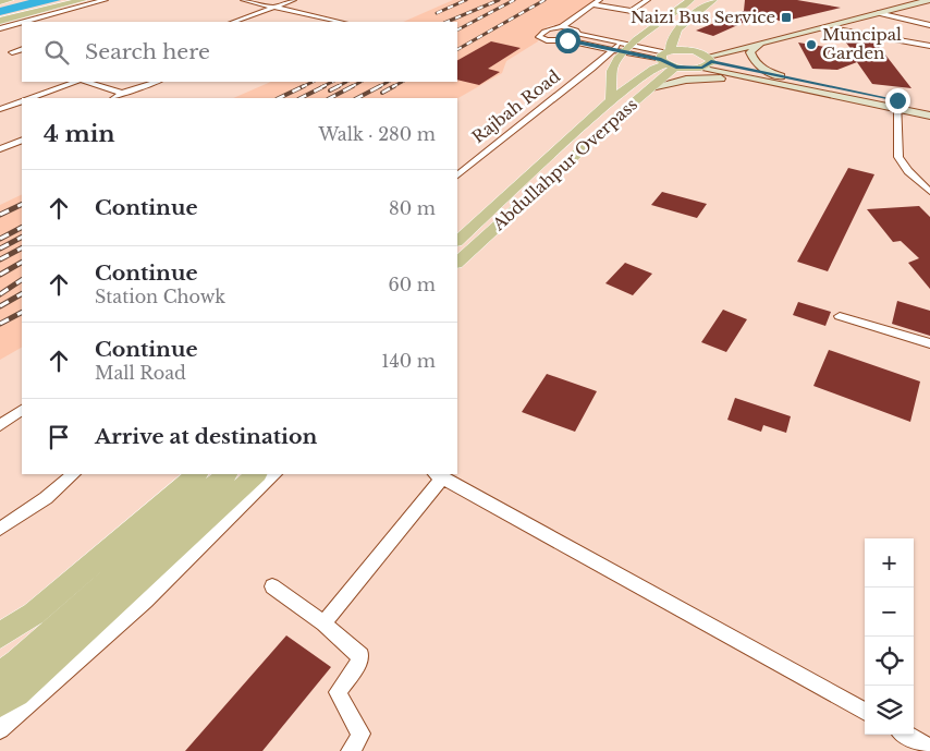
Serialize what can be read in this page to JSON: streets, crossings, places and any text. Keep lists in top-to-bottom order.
{
  "streets": {
    "main road": ["Rajbah Road", "Abdullahpur Overpass"]
  },
  "crossings": [
    ["Rajbah Road", "Abdullahpur Overpass"]
  ],
  "places": {
    "transit": ["Naizi Bus Service"],
    "other": ["Muncipal Garden"]
  },
  "page": {
    "search": "Search here",
    "heading": ["4 min", "Walk · 280 m"],
    "list": [
      ["Continue", "80 m"],
      ["Continue", "Station Chowk", "60 m"],
      ["Continue", "Mall Road", "140 m"],
      "Arrive at destination"
    ],
    "map_buttons": ["+", "−"]
  }
}
